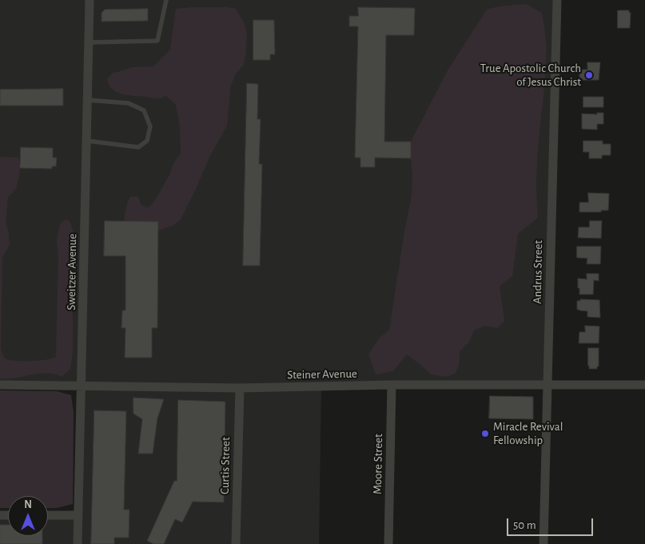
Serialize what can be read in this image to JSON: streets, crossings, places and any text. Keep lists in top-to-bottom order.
{
  "streets": {
    "street": [
      "Sweitzer Avenue",
      "Andrus Street",
      "Steiner Avenue",
      "Moore Street",
      "Curtis Street"
    ]
  },
  "crossings": [
    ["Sweitzer Avenue", "Steiner Avenue"],
    ["Andrus Street", "Steiner Avenue"],
    ["Steiner Avenue", "Moore Street"],
    ["Steiner Avenue", "Curtis Street"]
  ],
  "places": ["True Apostolic Church of Jesus Christ", "Miracle Revival Fellowship"],
  "scale_bar": "50 m",
  "north": "top"
}
